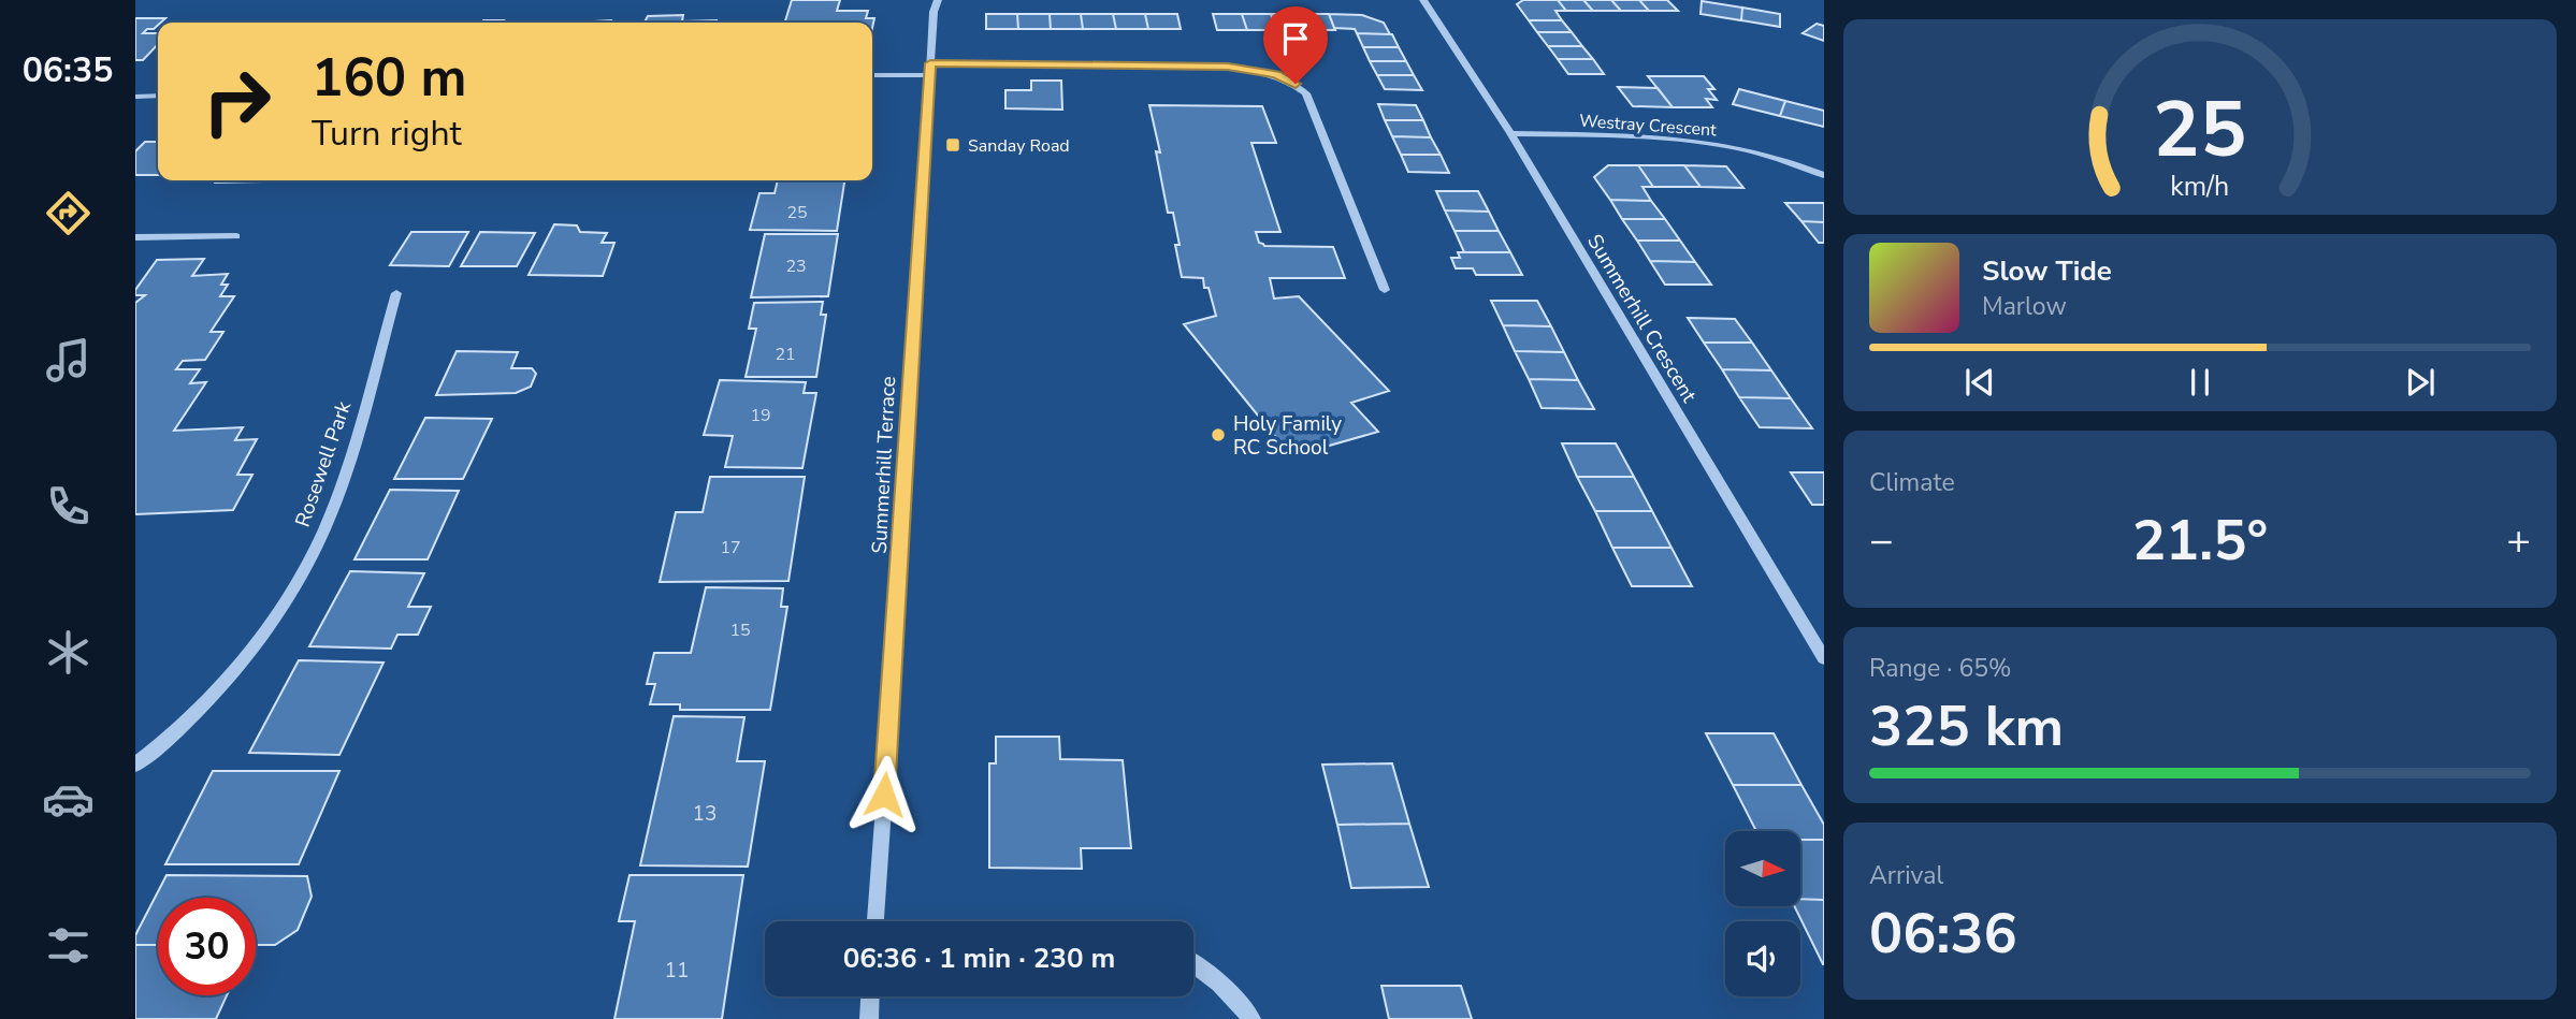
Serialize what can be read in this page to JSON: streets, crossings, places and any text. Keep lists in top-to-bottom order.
{
  "streets": {
    "street": [
      "Westray Crescent",
      "Summerhill Crescent",
      "Rosewell Park",
      "Summerhill Terrace"
    ]
  },
  "crossings": [
    ["Westray Crescent", "Summerhill Crescent"]
  ],
  "places": {
    "transit": ["Sanday Road"],
    "other": ["Holy Family RC School"]
  },
  "house_numbers": [
    "25",
    "23",
    "21",
    "19",
    "17",
    "15",
    "13",
    "11"
  ],
  "north": "right",
  "page": {
    "tabs": "06:35",
    "turn": ["160 m", "Turn right"],
    "song": ["Slow Tide", "Marlow"],
    "tile": [
      "Climate",
      ["Range · 65%", "325 km"],
      ["Arrival", "06:36"]
    ],
    "heat": ["−", "21.5°", "+"],
    "limit": "30",
    "trip": "06:36 · 1 min · 230 m",
    "gauge": ["25", "km/h"]
  }
}
